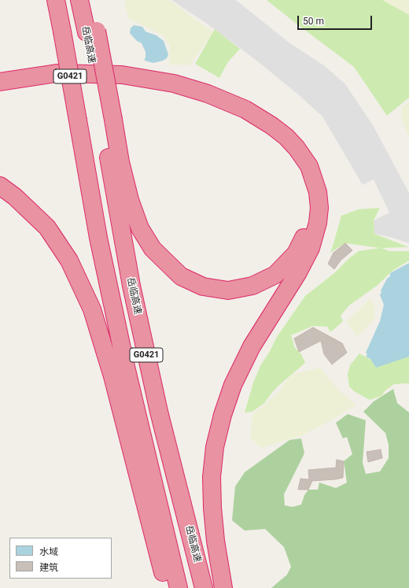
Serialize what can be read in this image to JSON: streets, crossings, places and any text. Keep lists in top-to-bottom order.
{
  "streets": {
    "highway": ["岳临高速", "G0421"]
  },
  "legend": ["水域", "建筑"],
  "scale_bar": "50 m"
}
